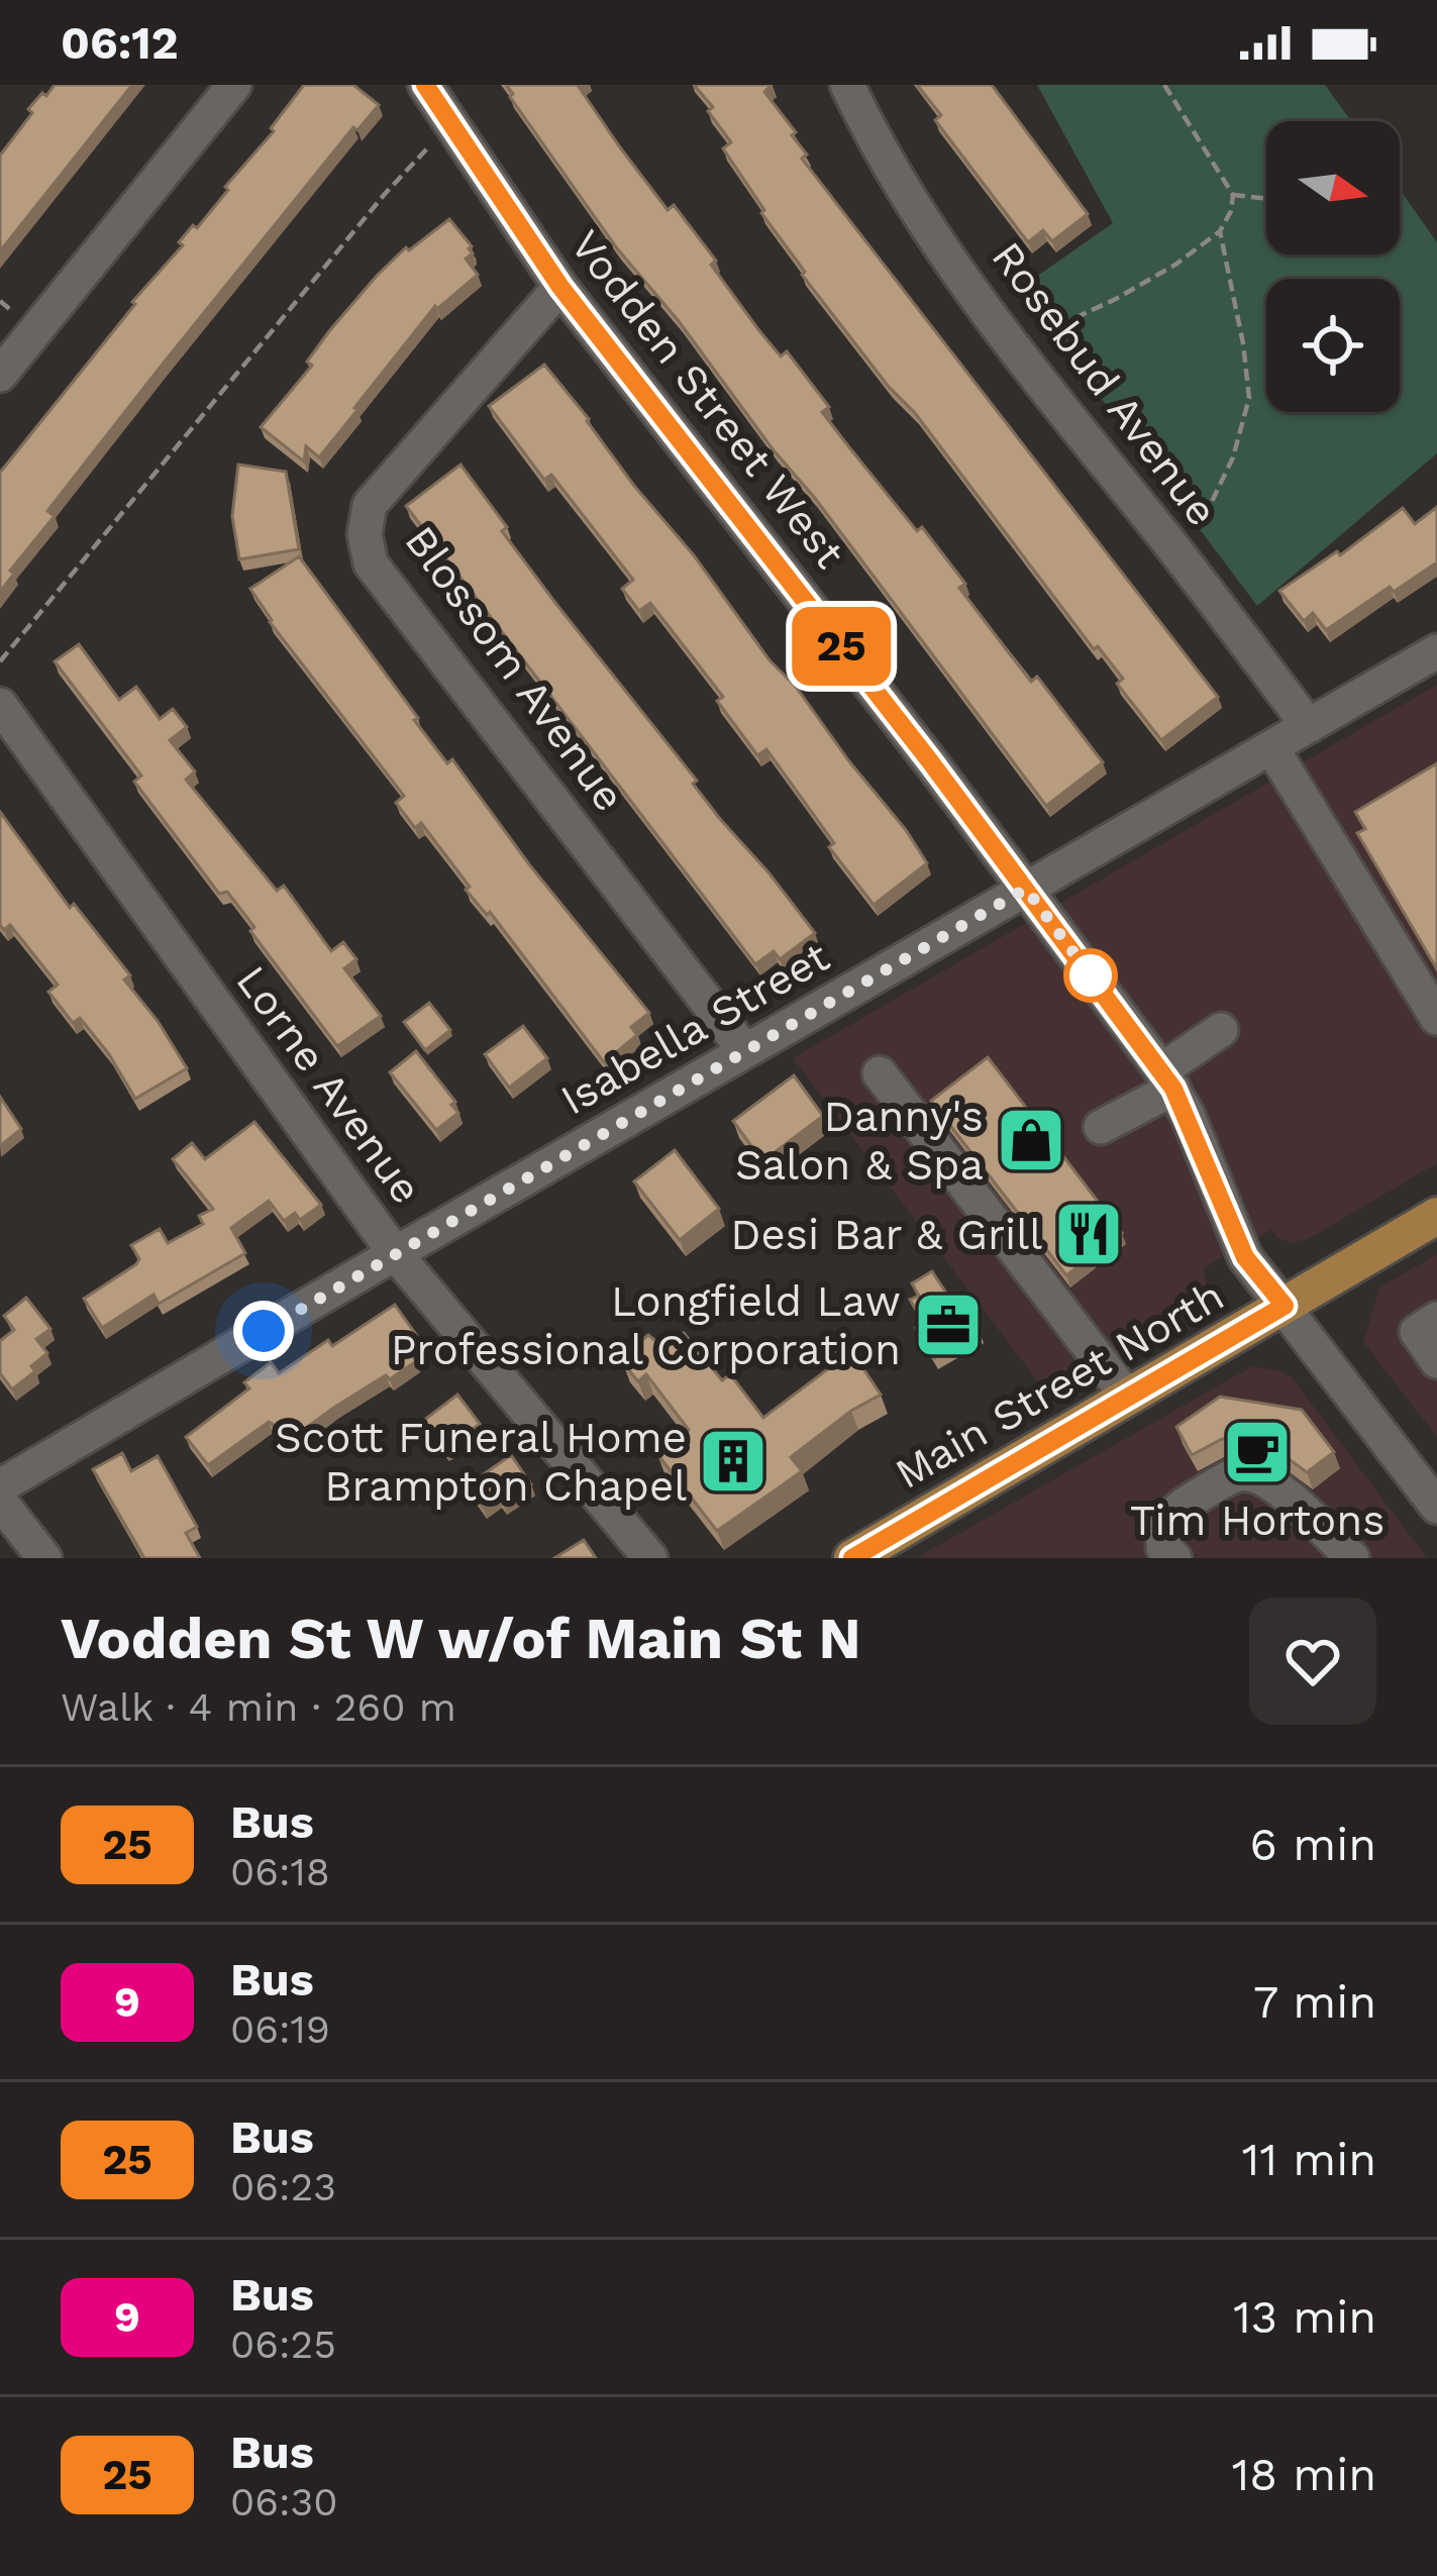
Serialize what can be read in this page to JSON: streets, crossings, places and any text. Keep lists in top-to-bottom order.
{
  "streets": {
    "main road": ["Main Street North"],
    "street": [
      "Rosebud Avenue",
      "Vodden Street West",
      "Blossom Avenue",
      "Isabella Street",
      "Lorne Avenue"
    ]
  },
  "crossings": [
    ["Rosebud Avenue", "Isabella Street"],
    ["Vodden Street West", "Blossom Avenue"],
    ["Vodden Street West", "Isabella Street"],
    ["Vodden Street West", "Main Street North"],
    ["Blossom Avenue", "Isabella Street"],
    ["Isabella Street", "Lorne Avenue"]
  ],
  "places": {
    "shop": ["Danny's Salon & Spa"],
    "restaurant": ["Desi Bar & Grill"],
    "office": ["Longfield Law Professional Corporation"],
    "cafe": ["Tim Hortons"],
    "building": ["Scott Funeral Home Brampton Chapel"]
  },
  "lines": ["bus line 25"],
  "north": "right",
  "page": {
    "status": "06:12",
    "on_map": "25",
    "heading": ["Vodden St W w/of Main St N", "Walk · 4 min · 260 m"],
    "list": [
      {
        "mark": "25",
        "name": "Bus",
        "note": "06:18",
        "value": "6 min"
      },
      {
        "mark": "9",
        "name": "Bus",
        "note": "06:19",
        "value": "7 min"
      },
      {
        "mark": "25",
        "name": "Bus",
        "note": "06:23",
        "value": "11 min"
      },
      {
        "mark": "9",
        "name": "Bus",
        "note": "06:25",
        "value": "13 min"
      },
      {
        "mark": "25",
        "name": "Bus",
        "note": "06:30",
        "value": "18 min"
      }
    ]
  }
}
